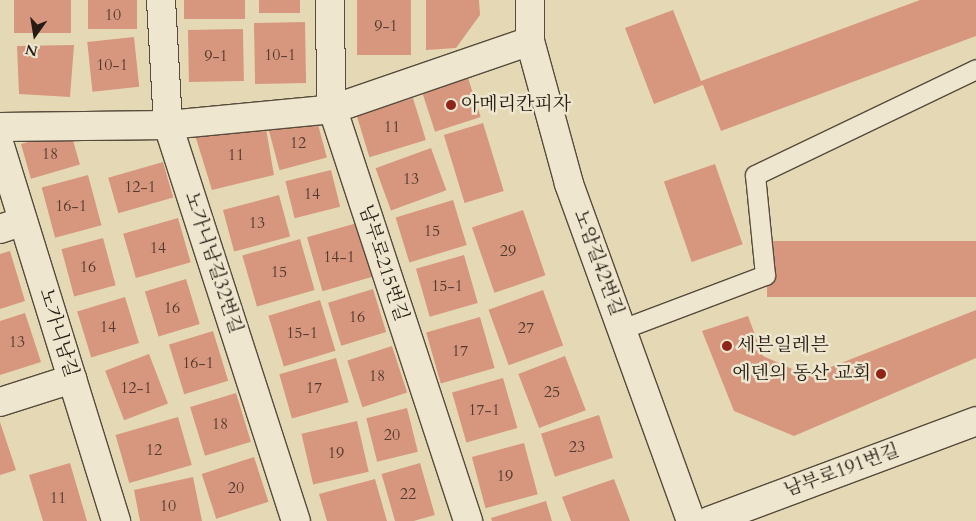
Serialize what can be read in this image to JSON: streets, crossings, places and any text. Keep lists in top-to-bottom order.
{
  "streets": {
    "street": [
      "노가니남길32번길",
      "남부로215번길",
      "노암길42번길",
      "노가니남길",
      "남부로191번길"
    ]
  },
  "places": ["아메리칸피자", "세븐일레븐", "에덴의 동산 교회"],
  "house_numbers": [
    "10",
    "9-1",
    "10-1",
    "9-1",
    "10-1",
    "11",
    "12",
    "18",
    "11",
    "13",
    "12-1",
    "14",
    "16-1",
    "13",
    "15",
    "14",
    "29",
    "14-1",
    "16",
    "15",
    "15-1",
    "16",
    "16",
    "14",
    "27",
    "15-1",
    "13",
    "17",
    "16-1",
    "18",
    "12-1",
    "17",
    "25",
    "17-1",
    "18",
    "20",
    "23",
    "12",
    "19",
    "19",
    "20",
    "22",
    "11",
    "10"
  ],
  "north": "bottom"
}
